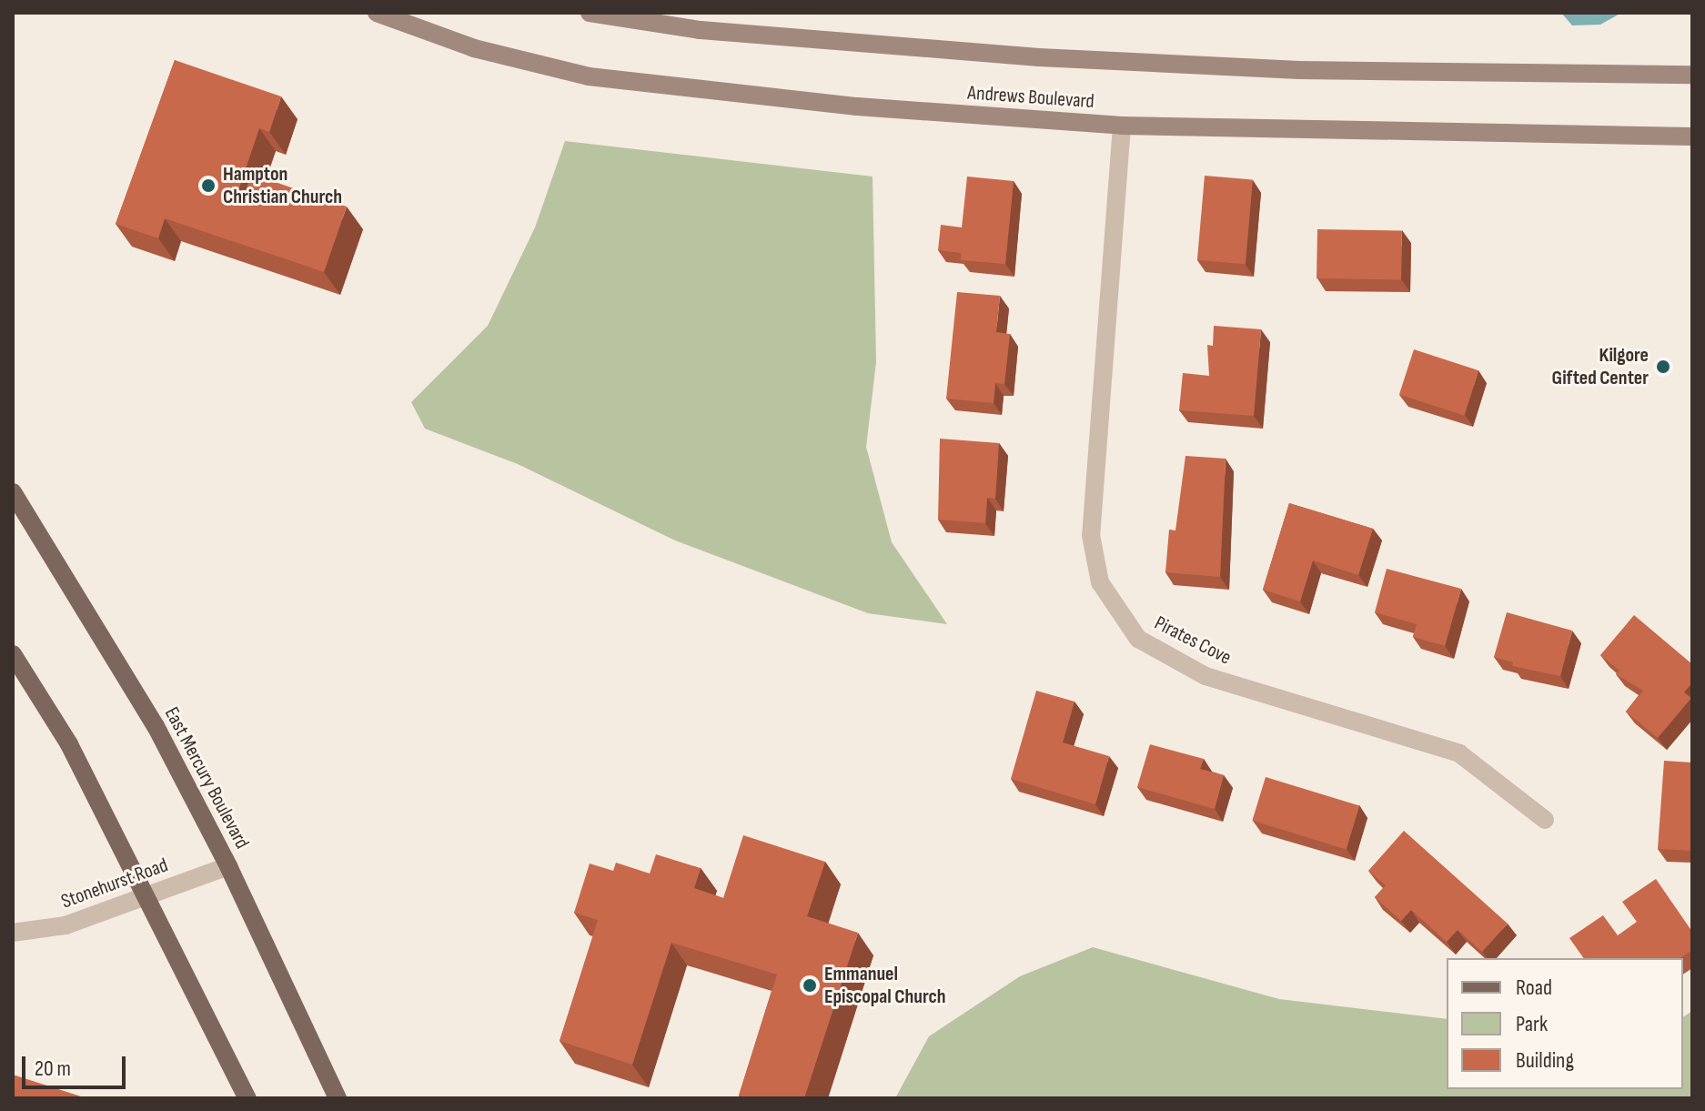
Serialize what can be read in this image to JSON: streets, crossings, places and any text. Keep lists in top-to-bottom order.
{
  "streets": {
    "main road": ["East Mercury Boulevard"],
    "street": ["Andrews Boulevard", "Pirates Cove", "Stonehurst Road"]
  },
  "crossings": [
    ["Andrews Boulevard", "Pirates Cove"],
    ["East Mercury Boulevard", "Stonehurst Road"]
  ],
  "places": ["Hampton Christian Church", "Kilgore Gifted Center", "Emmanuel Episcopal Church"],
  "legend": ["Road", "Park", "Building"],
  "scale_bar": "20 m"
}
